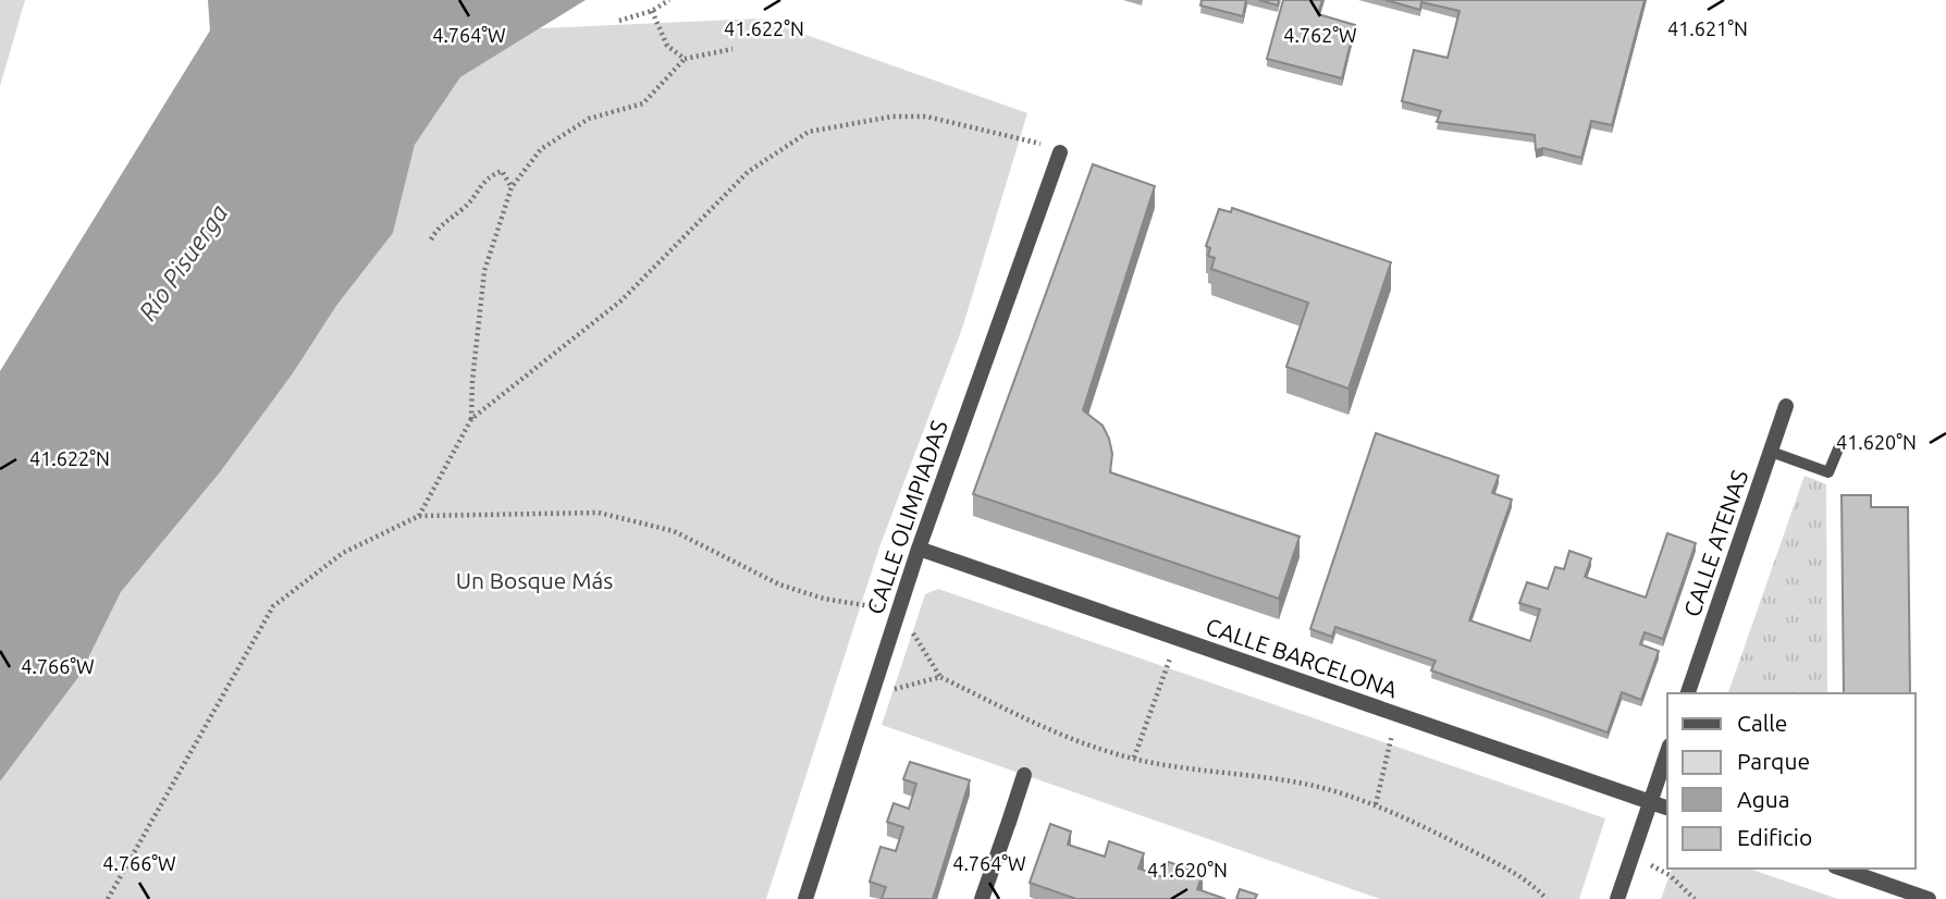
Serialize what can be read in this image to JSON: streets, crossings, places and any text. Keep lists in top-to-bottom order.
{
  "streets": {
    "street": ["CALLE OLIMPIADAS", "CALLE ATENAS", "CALLE BARCELONA"]
  },
  "crossings": [
    ["CALLE OLIMPIADAS", "CALLE BARCELONA"]
  ],
  "water": ["Río Pisuerga"],
  "parks": ["Un Bosque Más"],
  "legend": [
    "Calle",
    "Parque",
    "Agua",
    "Edificio"
  ],
  "coordinates": [
    "41.621°N",
    "41.622°N",
    "4.764°W",
    "4.762°W",
    "41.620°N",
    "4.766°W"
  ]
}
